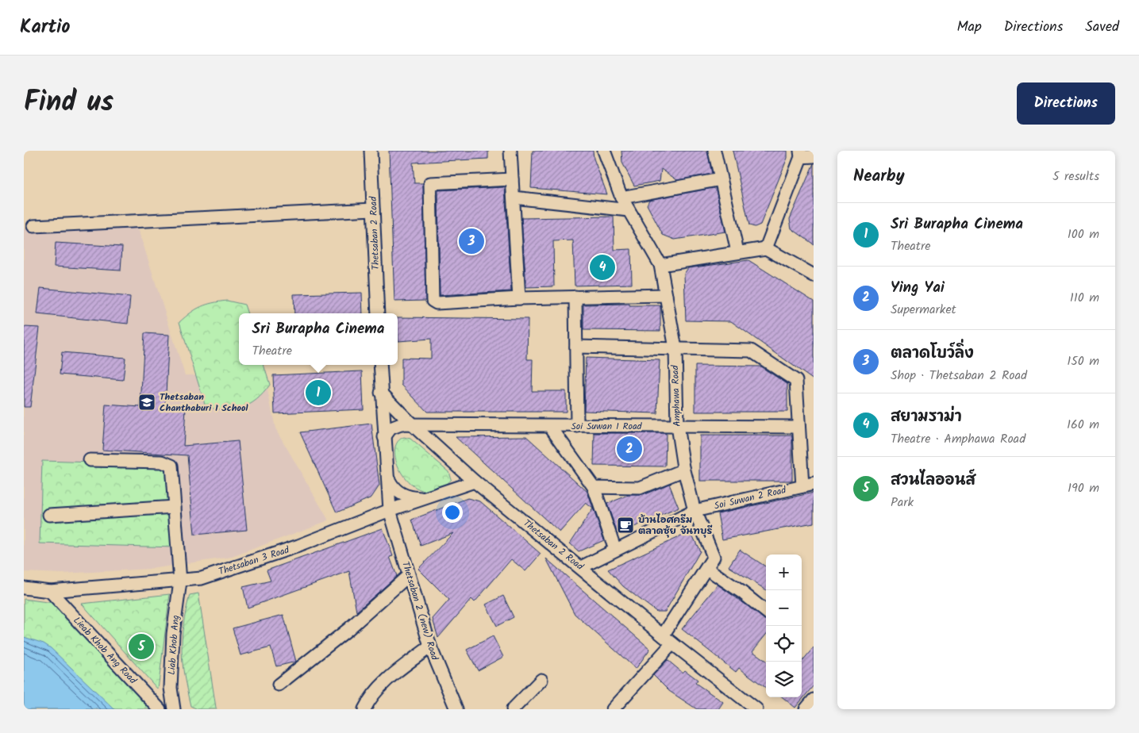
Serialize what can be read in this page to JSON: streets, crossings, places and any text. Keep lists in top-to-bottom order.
{
  "streets": {
    "street": [
      "Thetsaban 2 Road",
      "Amphawa Road",
      "Soi Suwan 1 Road",
      "Soi Suwan 2 Road",
      "Thetsaban 3 Road",
      "Thetsaban 2 (new) Road",
      "Liab Khob Ang",
      "Lieab Khob Ang Road"
    ]
  },
  "crossings": [
    ["Thetsaban 2 Road", "Amphawa Road"],
    ["Thetsaban 2 Road", "Soi Suwan 1 Road"],
    ["Thetsaban 2 Road", "Soi Suwan 2 Road"],
    ["Thetsaban 2 Road", "Thetsaban 3 Road"],
    ["Thetsaban 2 Road", "Thetsaban 2 (new) Road"],
    ["Amphawa Road", "Soi Suwan 1 Road"],
    ["Amphawa Road", "Soi Suwan 2 Road"],
    ["Soi Suwan 1 Road", "Thetsaban 3 Road"],
    ["Soi Suwan 1 Road", "Thetsaban 2 (new) Road"],
    ["Thetsaban 3 Road", "Thetsaban 2 (new) Road"],
    ["Thetsaban 3 Road", "Liab Khob Ang"],
    ["Thetsaban 3 Road", "Lieab Khob Ang Road"]
  ],
  "places": {
    "school or university": ["Thetsaban Chanthaburi 1 School"],
    "cafe": ["บ้านไอศครีม ตลาดซุ้ย จันทบุรี"]
  },
  "page": {
    "header": "Kartio",
    "nav": ["Map", "Directions", "Saved"],
    "title": "Find us",
    "buttons": "Directions",
    "heading": ["Nearby", "5 results"],
    "list": [
      {
        "mark": "1",
        "name": "Sri Burapha Cinema",
        "note": "Theatre",
        "value": "100 m"
      },
      {
        "mark": "2",
        "name": "Ying Yai",
        "note": "Supermarket",
        "value": "110 m"
      },
      {
        "mark": "3",
        "name": "ตลาดโบว์ลิ่ง",
        "note": "Shop · Thetsaban 2 Road",
        "value": "150 m"
      },
      {
        "mark": "4",
        "name": "สยามราม่า",
        "note": "Theatre · Amphawa Road",
        "value": "160 m"
      },
      {
        "mark": "5",
        "name": "สวนไลออนส์",
        "note": "Park",
        "value": "190 m"
      }
    ],
    "pins": [
      "3",
      "4",
      "1",
      "2",
      "5"
    ],
    "popup": ["Sri Burapha Cinema", "Theatre"],
    "map_buttons": ["+", "−"]
  }
}
